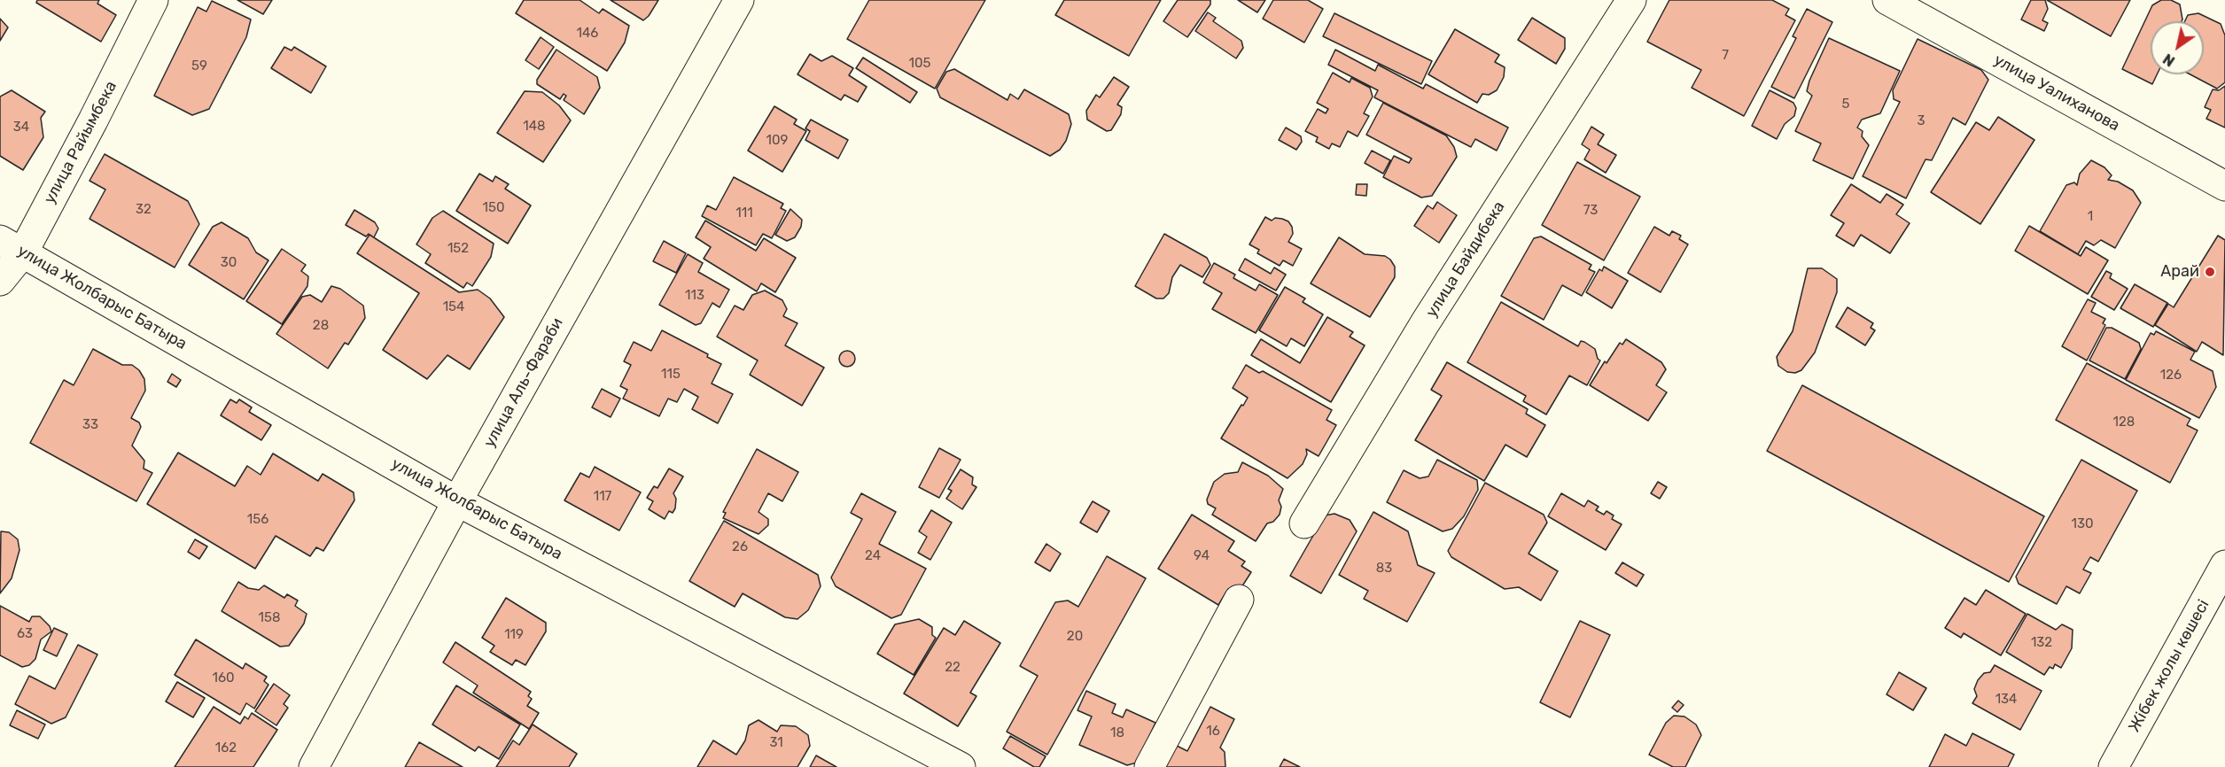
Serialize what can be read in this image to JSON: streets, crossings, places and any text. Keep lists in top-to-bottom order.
{
  "streets": {
    "main road": [
      "улица Уалиханова",
      "улица Райымбека",
      "улица Байдибека",
      "улица Жолбарыс Батыра",
      "улица Аль-Фараби",
      "Жібек жолы көшесі"
    ]
  },
  "crossings": [
    ["улица Райымбека", "улица Жолбарыс Батыра"],
    ["улица Жолбарыс Батыра", "улица Аль-Фараби"]
  ],
  "places": ["Арай"],
  "house_numbers": [
    "146",
    "7",
    "105",
    "59",
    "5",
    "3",
    "148",
    "34",
    "109",
    "150",
    "32",
    "73",
    "111",
    "1",
    "152",
    "30",
    "113",
    "154",
    "28",
    "115",
    "126",
    "128",
    "33",
    "117",
    "156",
    "130",
    "26",
    "24",
    "94",
    "83",
    "158",
    "63",
    "119",
    "20",
    "132",
    "22",
    "160",
    "134",
    "16",
    "18",
    "31",
    "162"
  ],
  "north": "bottom left"
}
